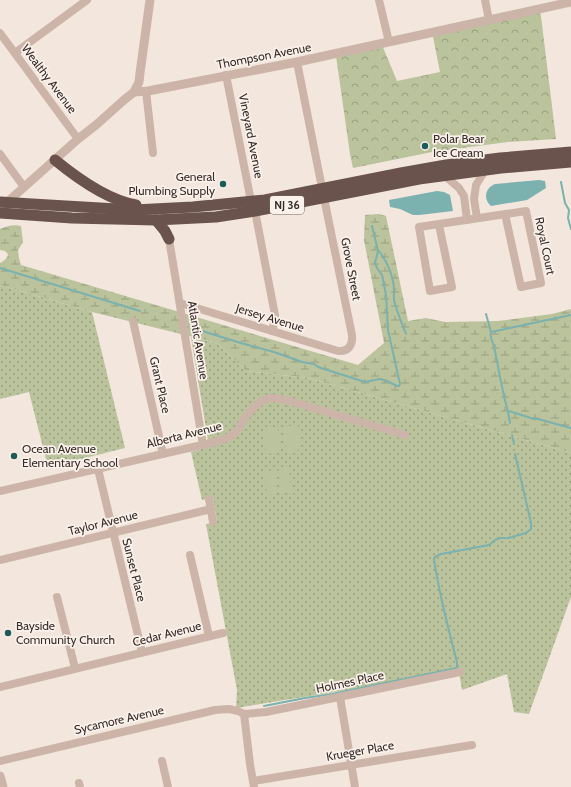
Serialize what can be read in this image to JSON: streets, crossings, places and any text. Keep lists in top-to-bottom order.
{
  "streets": {
    "highway": ["NJ 36"],
    "street": [
      "Thompson Avenue",
      "Wealthy Avenue",
      "Vineyard Avenue",
      "Royal Court",
      "Grove Street",
      "Jersey Avenue",
      "Atlantic Avenue",
      "Grant Place",
      "Alberta Avenue",
      "Taylor Avenue",
      "Sunset Place",
      "Cedar Avenue",
      "Holmes Place",
      "Sycamore Avenue",
      "Krueger Place"
    ]
  },
  "crossings": [
    ["Thompson Avenue", "Vineyard Avenue"],
    ["Thompson Avenue", "Grove Street"],
    ["Vineyard Avenue", "NJ 36"],
    ["Vineyard Avenue", "Jersey Avenue"],
    ["NJ 36", "Grove Street"],
    ["Grove Street", "Jersey Avenue"],
    ["Jersey Avenue", "Atlantic Avenue"],
    ["Atlantic Avenue", "Alberta Avenue"],
    ["Grant Place", "Alberta Avenue"],
    ["Alberta Avenue", "Sunset Place"],
    ["Taylor Avenue", "Sunset Place"],
    ["Sunset Place", "Cedar Avenue"],
    ["Holmes Place", "Sycamore Avenue"]
  ],
  "places": [
    "Polar Bear Ice Cream",
    "General Plumbing Supply",
    "Ocean Avenue Elementary School",
    "Bayside Community Church"
  ]
}
